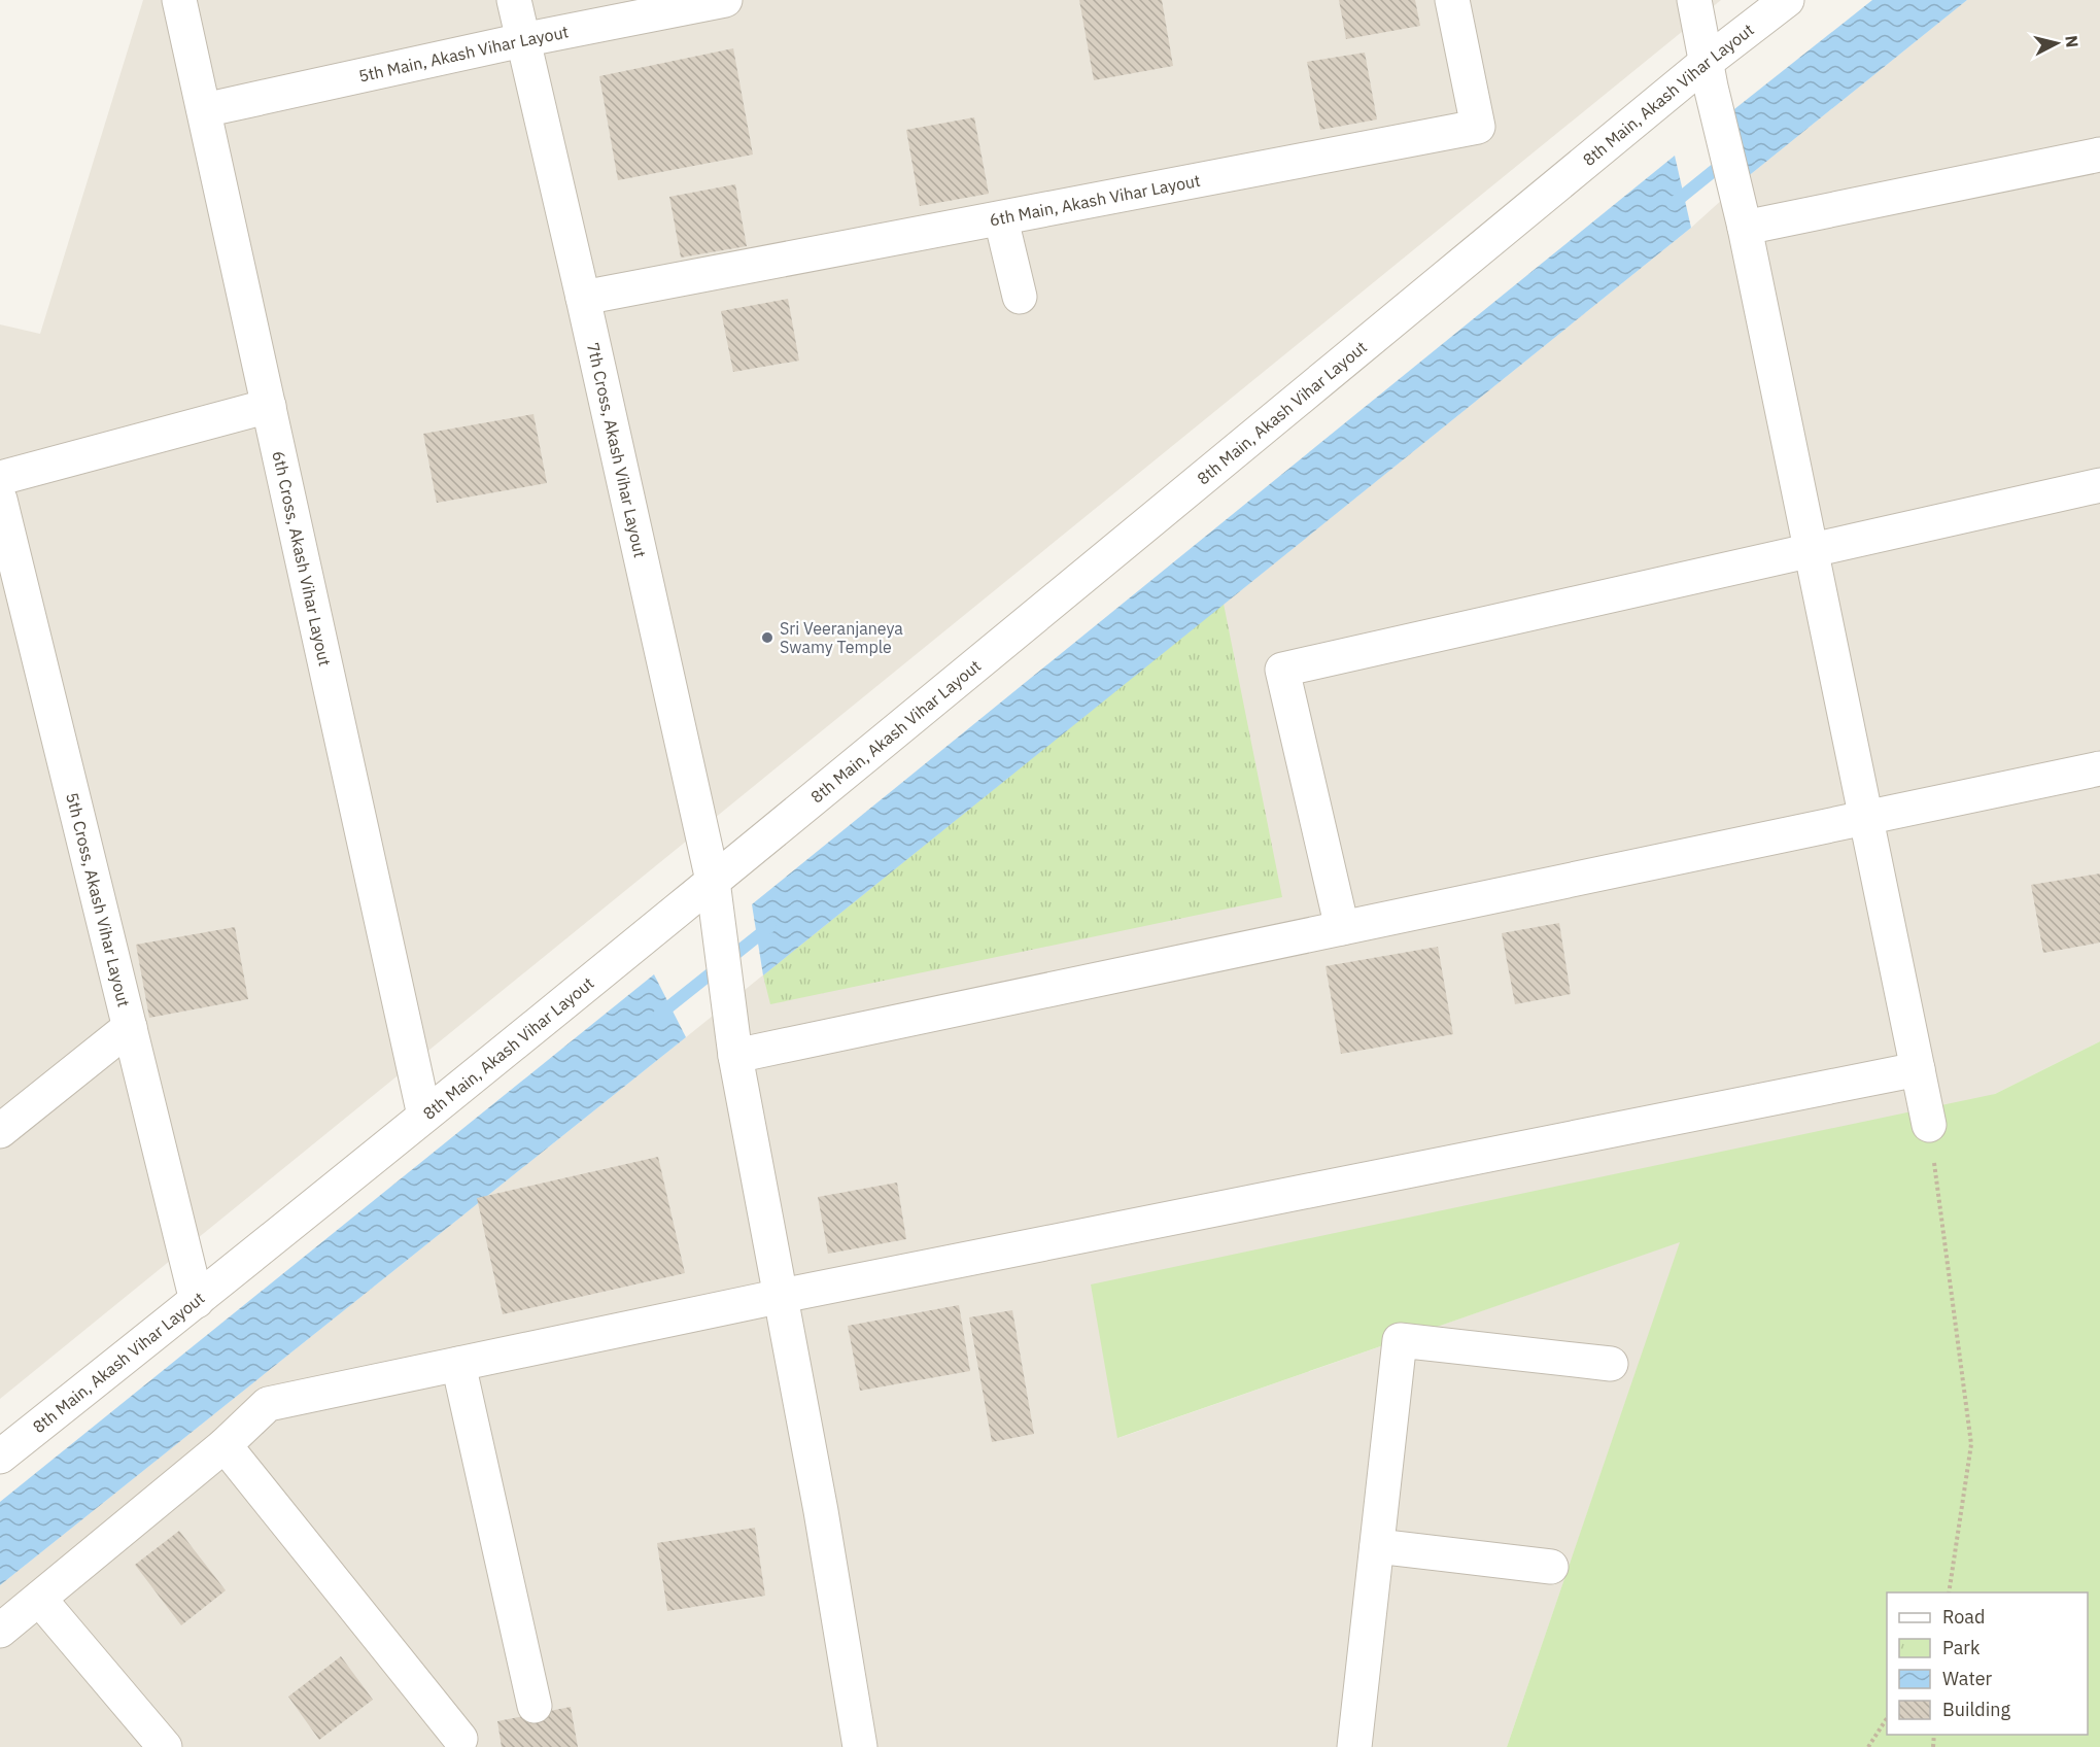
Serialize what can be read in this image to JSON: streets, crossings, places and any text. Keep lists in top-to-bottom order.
{
  "streets": {
    "street": [
      "5th Main, Akash Vihar Layout",
      "8th Main, Akash Vihar Layout",
      "6th Main, Akash Vihar Layout",
      "7th Cross, Akash Vihar Layout",
      "6th Cross, Akash Vihar Layout",
      "5th Cross, Akash Vihar Layout"
    ]
  },
  "crossings": [
    ["5th Main, Akash Vihar Layout", "7th Cross, Akash Vihar Layout"],
    ["5th Main, Akash Vihar Layout", "6th Cross, Akash Vihar Layout"],
    ["8th Main, Akash Vihar Layout", "7th Cross, Akash Vihar Layout"],
    ["8th Main, Akash Vihar Layout", "6th Cross, Akash Vihar Layout"],
    ["8th Main, Akash Vihar Layout", "5th Cross, Akash Vihar Layout"],
    ["6th Main, Akash Vihar Layout", "7th Cross, Akash Vihar Layout"]
  ],
  "places": ["Sri Veeranjaneya Swamy Temple"],
  "legend": [
    "Road",
    "Park",
    "Water",
    "Building"
  ],
  "north": "right"
}
